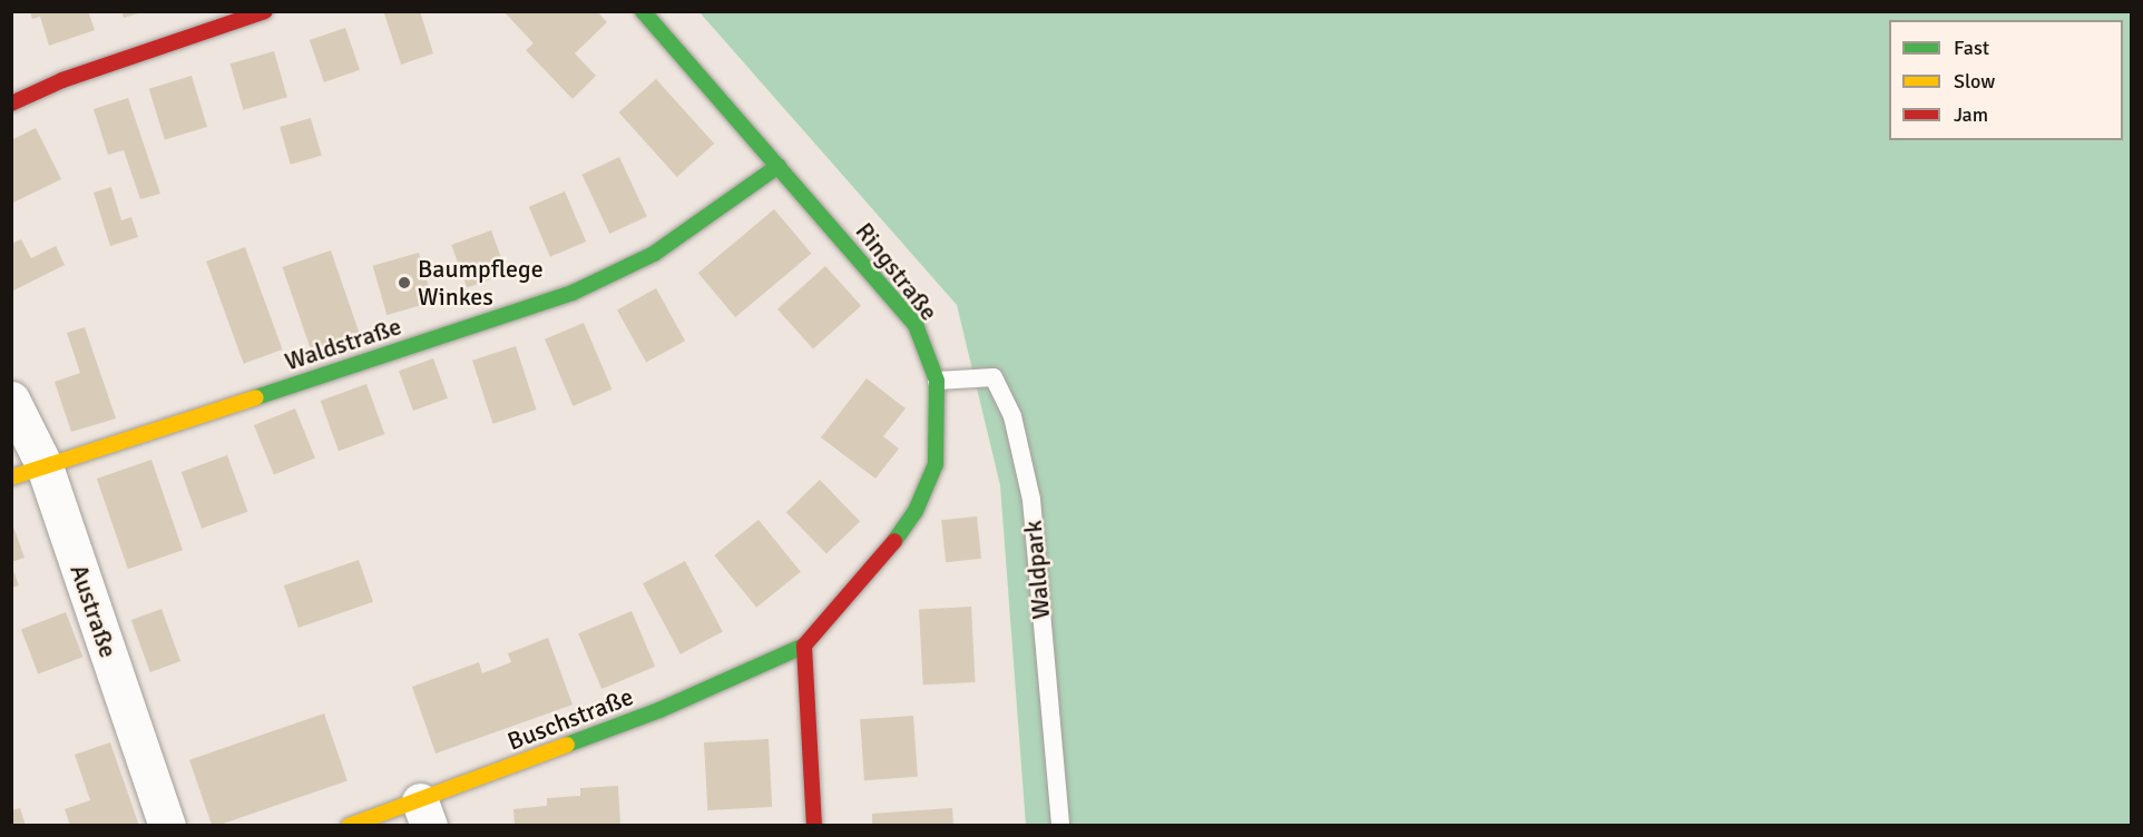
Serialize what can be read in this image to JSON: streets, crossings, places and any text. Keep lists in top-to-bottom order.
{
  "streets": {
    "street": [
      "Ringstraße",
      "Waldstraße",
      "Austraße",
      "Buschstraße"
    ],
    "lane": ["Waldpark"]
  },
  "crossings": [
    ["Ringstraße", "Waldstraße"],
    ["Ringstraße", "Waldpark"],
    ["Ringstraße", "Buschstraße"],
    ["Waldstraße", "Austraße"]
  ],
  "places": ["Baumpflege Winkes"],
  "legend": ["Fast", "Slow", "Jam"]
}
